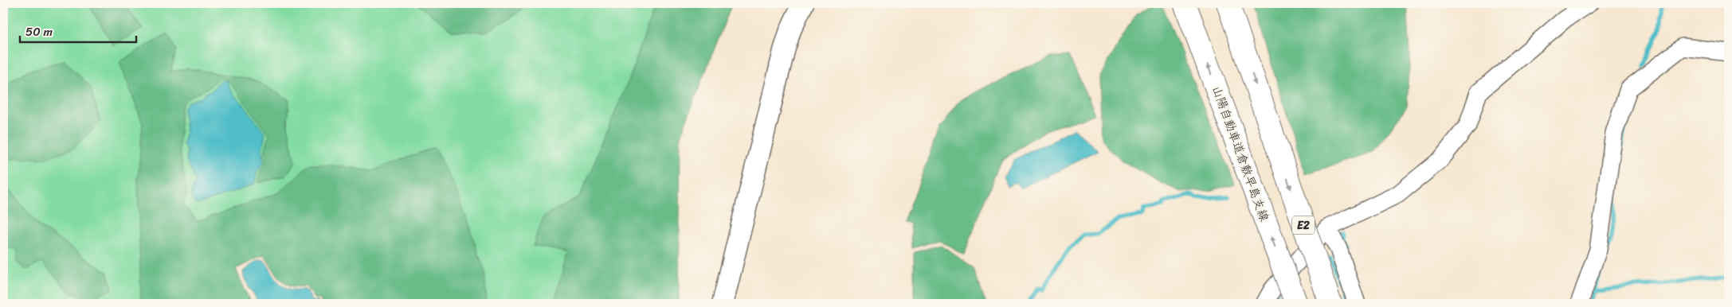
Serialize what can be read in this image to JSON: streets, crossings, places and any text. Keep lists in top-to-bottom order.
{
  "streets": {
    "highway": ["山陽自動車道倉敷早島支線", "E2"]
  },
  "scale_bar": "50 m"
}
